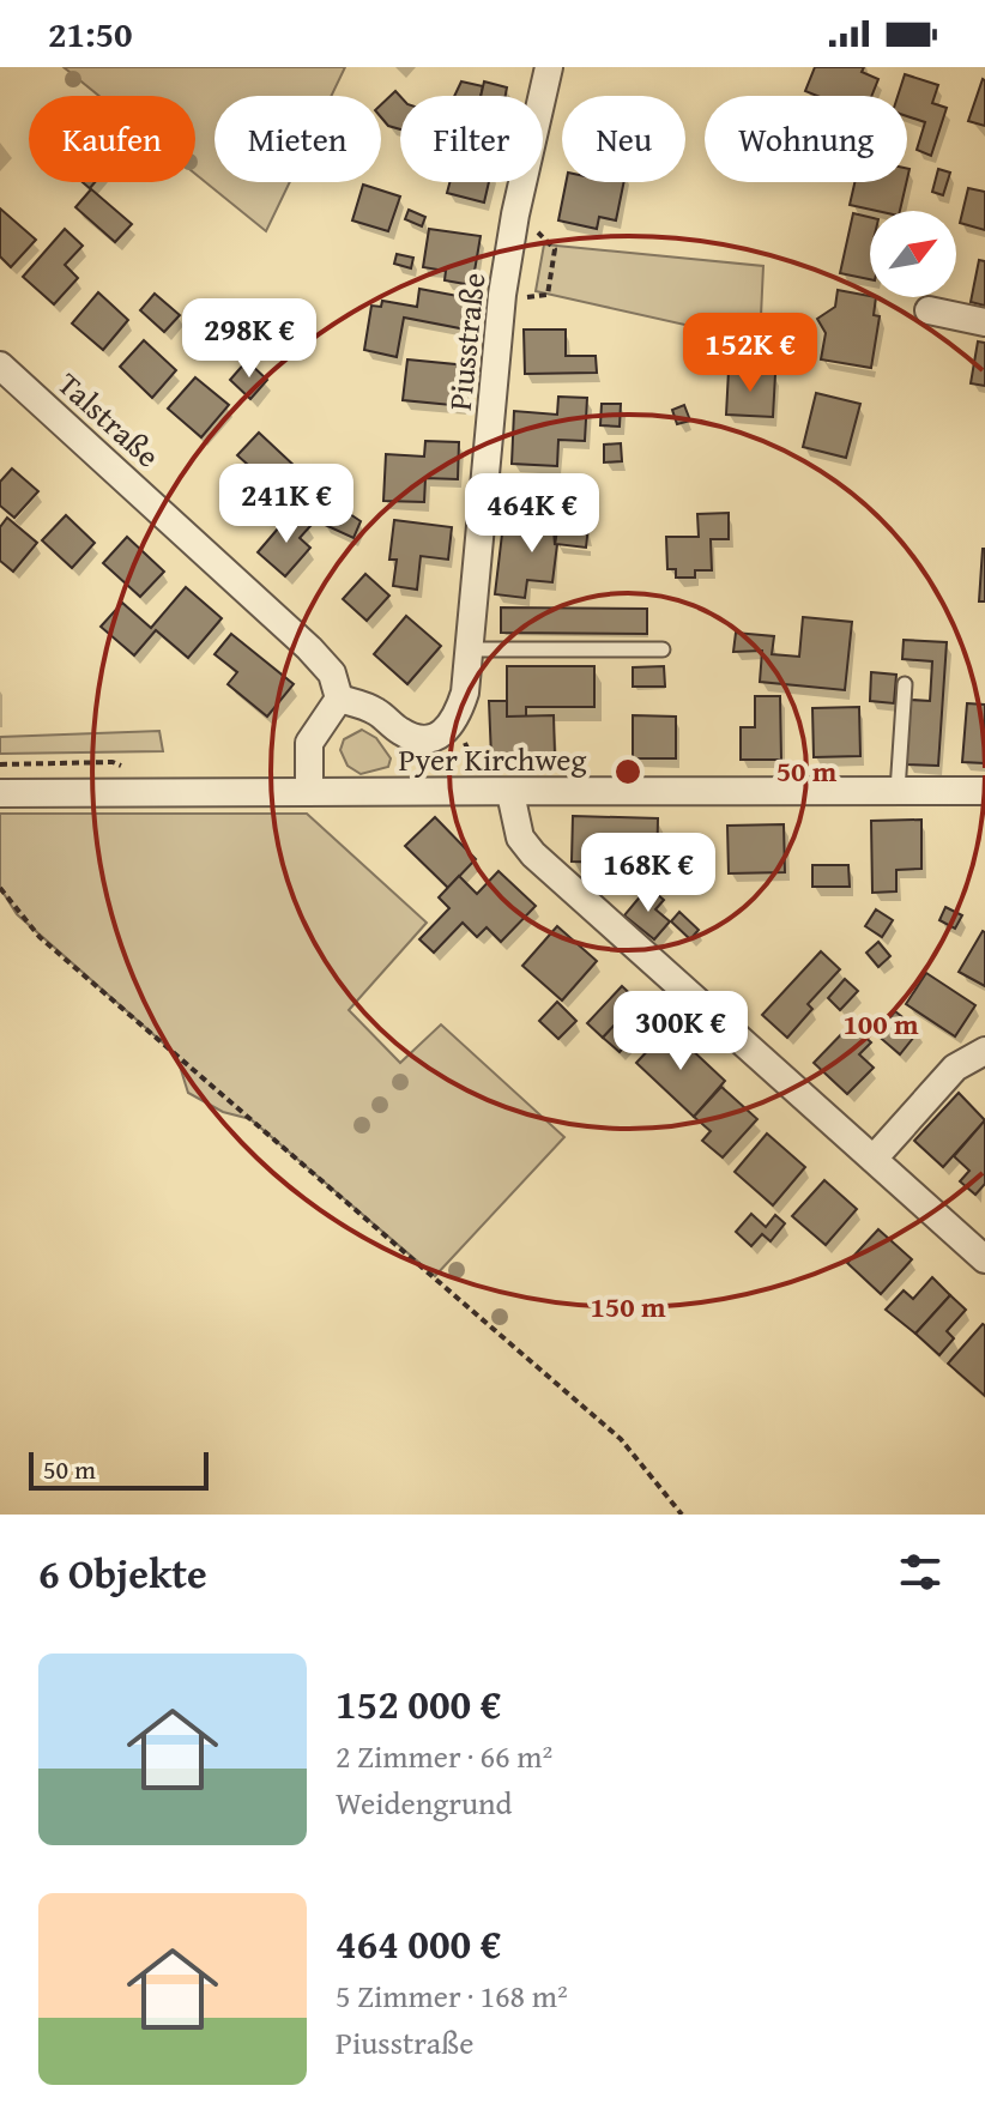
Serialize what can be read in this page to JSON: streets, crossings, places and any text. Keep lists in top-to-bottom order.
{
  "streets": {
    "street": ["Piusstraße", "Talstraße", "Pyer Kirchweg"]
  },
  "scale_bar": "50 m",
  "north": "top right",
  "page": {
    "status": "21:50",
    "chip": [
      "Kaufen",
      "Mieten",
      "Filter",
      "Neu",
      "Wohnung"
    ],
    "price": [
      "298K €",
      "152K €",
      "241K €",
      "464K €",
      "168K €",
      "300K €"
    ],
    "scale": "50 m",
    "heading": "6 Objekte",
    "list": [
      {
        "name": "152 000 €",
        "note": "2 Zimmer · 66 m² · Weidengrund"
      },
      {
        "name": "464 000 €",
        "note": "5 Zimmer · 168 m² · Piusstraße"
      }
    ]
  },
  "rings": ["50 m", "100 m", "150 m"]
}
